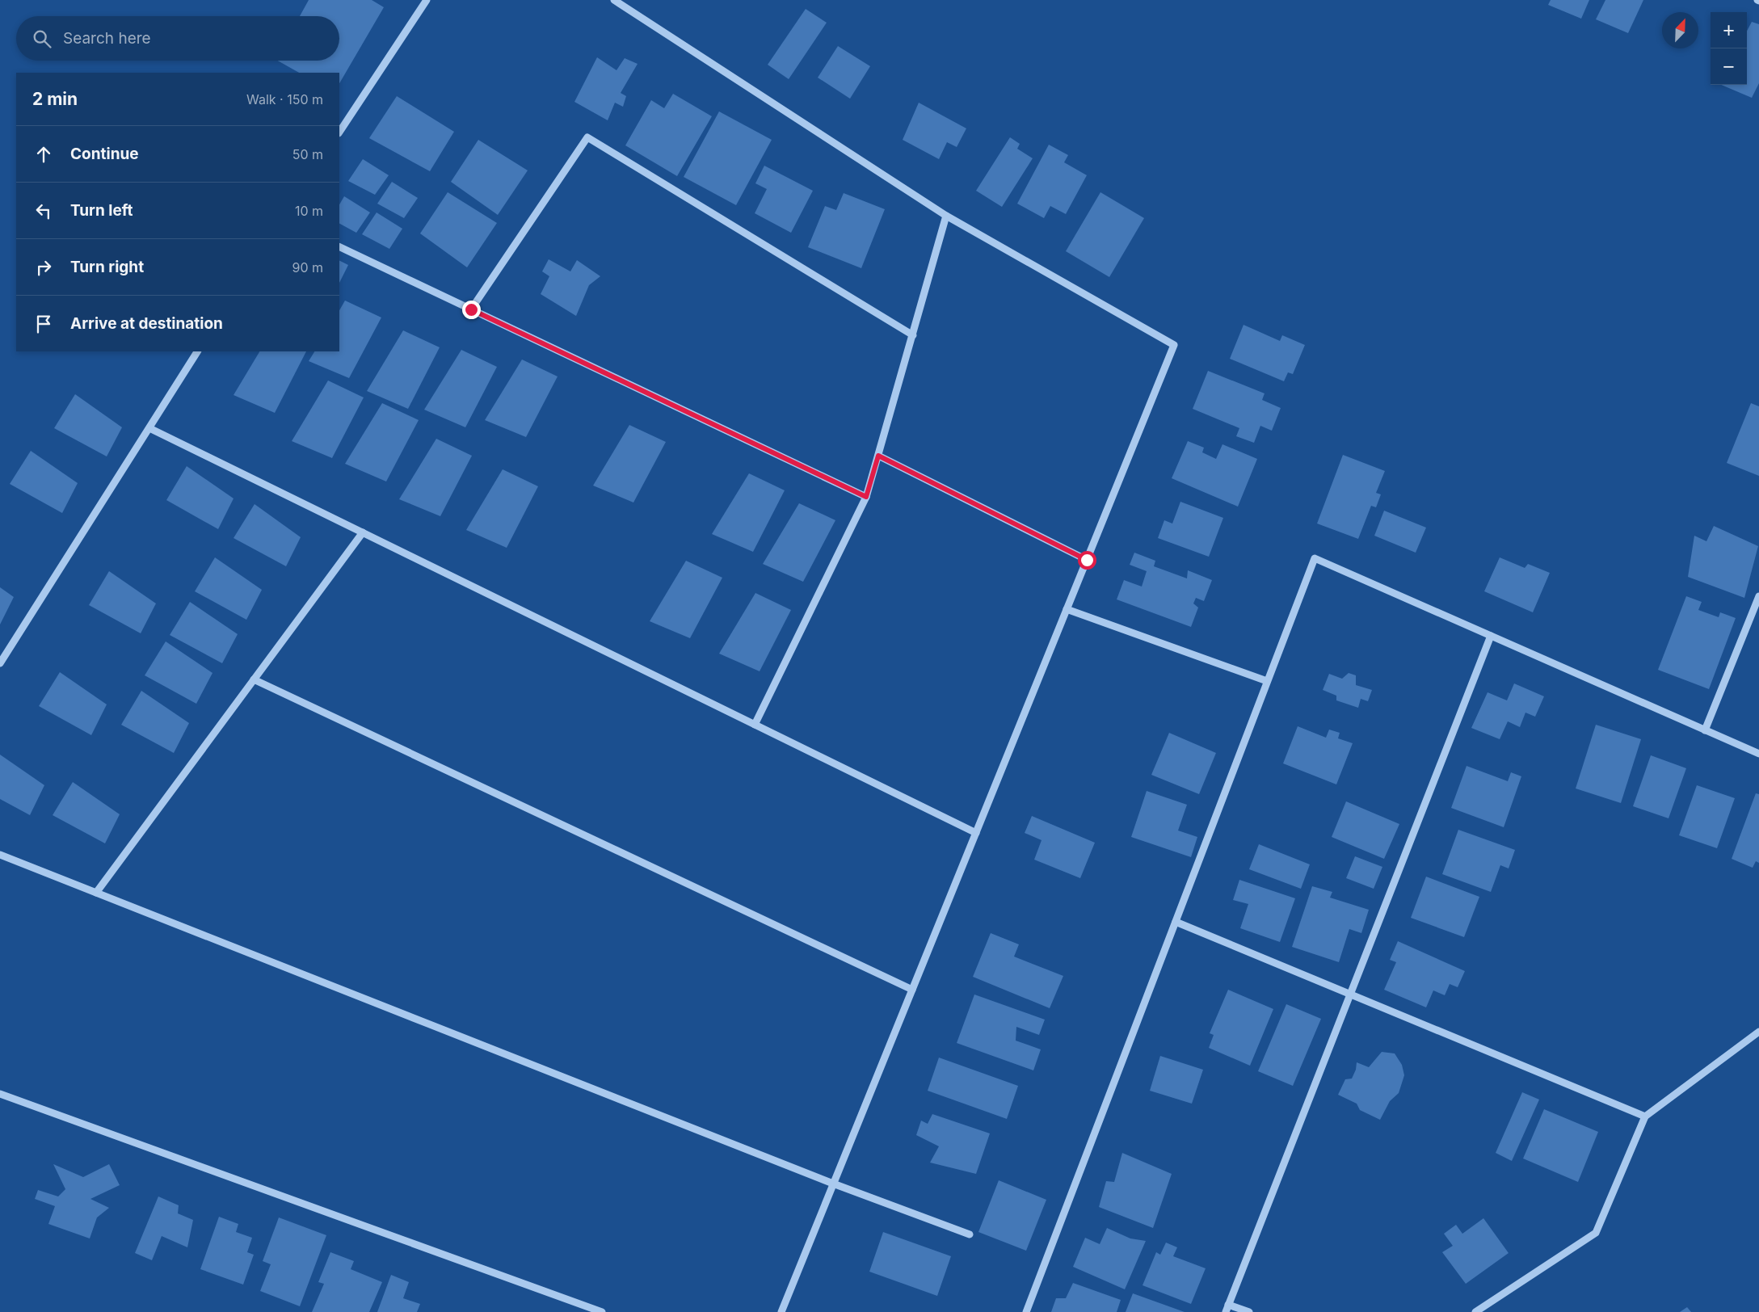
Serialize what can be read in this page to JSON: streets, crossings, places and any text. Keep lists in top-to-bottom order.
{
  "north": "top right",
  "page": {
    "map_buttons": ["+", "−"],
    "search": "Search here",
    "heading": ["2 min", "Walk · 150 m"],
    "list": [
      ["Continue", "50 m"],
      ["Turn left", "10 m"],
      ["Turn right", "90 m"],
      "Arrive at destination"
    ]
  }
}
